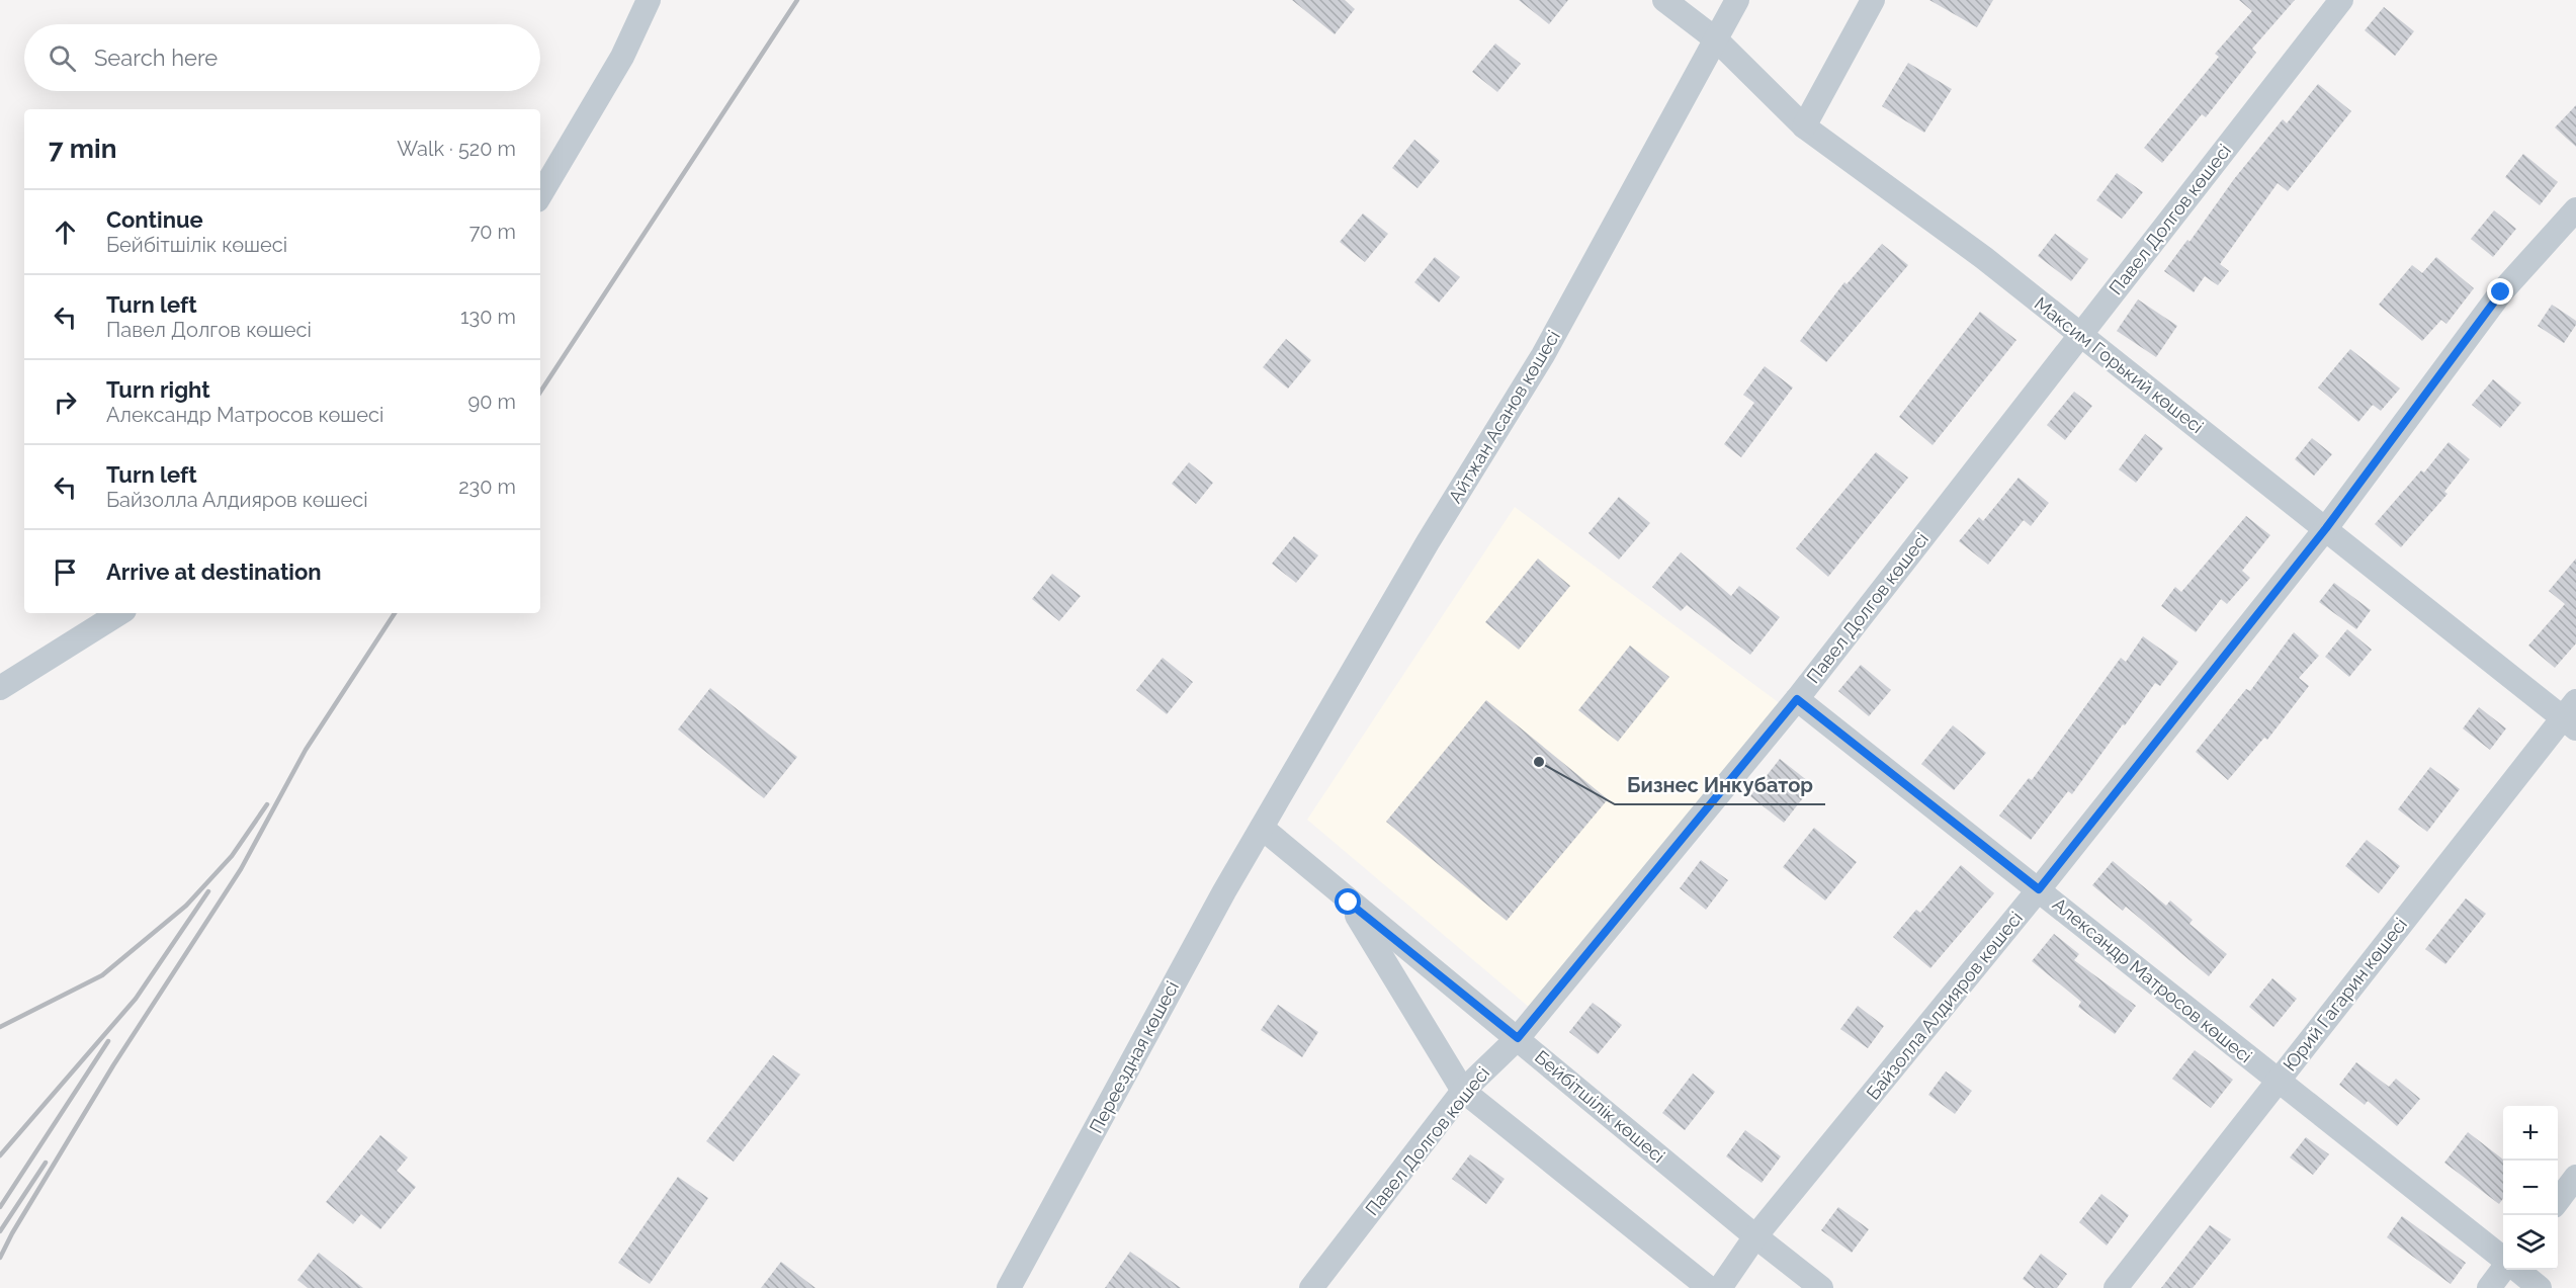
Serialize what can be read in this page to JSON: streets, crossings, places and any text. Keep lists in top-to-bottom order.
{
  "streets": {
    "street": [
      "Павел Долгов көшесі",
      "Максим Горький көшесі",
      "Айтжан Асанов көшесі",
      "Александр Матросов көшесі",
      "Юрий Гагарин көшесі",
      "Байзолла Алдияров көшесі",
      "Переездная көшесі",
      "Бейбітшілік көшесі"
    ]
  },
  "crossings": [
    ["Павел Долгов көшесі", "Максим Горький көшесі"],
    ["Павел Долгов көшесі", "Александр Матросов көшесі"],
    ["Павел Долгов көшесі", "Бейбітшілік көшесі"],
    ["Максим Горький көшесі", "Айтжан Асанов көшесі"],
    ["Максим Горький көшесі", "Юрий Гагарин көшесі"],
    ["Максим Горький көшесі", "Байзолла Алдияров көшесі"],
    ["Айтжан Асанов көшесі", "Переездная көшесі"],
    ["Айтжан Асанов көшесі", "Бейбітшілік көшесі"],
    ["Александр Матросов көшесі", "Юрий Гагарин көшесі"],
    ["Александр Матросов көшесі", "Байзолла Алдияров көшесі"],
    ["Байзолла Алдияров көшесі", "Бейбітшілік көшесі"],
    ["Переездная көшесі", "Бейбітшілік көшесі"]
  ],
  "places": ["Бизнес Инкубатор"],
  "page": {
    "search": "Search here",
    "heading": ["7 min", "Walk · 520 m"],
    "list": [
      ["Continue", "Бейбітшілік көшесі", "70 m"],
      ["Turn left", "Павел Долгов көшесі", "130 m"],
      ["Turn right", "Александр Матросов көшесі", "90 m"],
      ["Turn left", "Байзолла Алдияров көшесі", "230 m"],
      "Arrive at destination"
    ],
    "map_buttons": ["+", "−"]
  }
}
